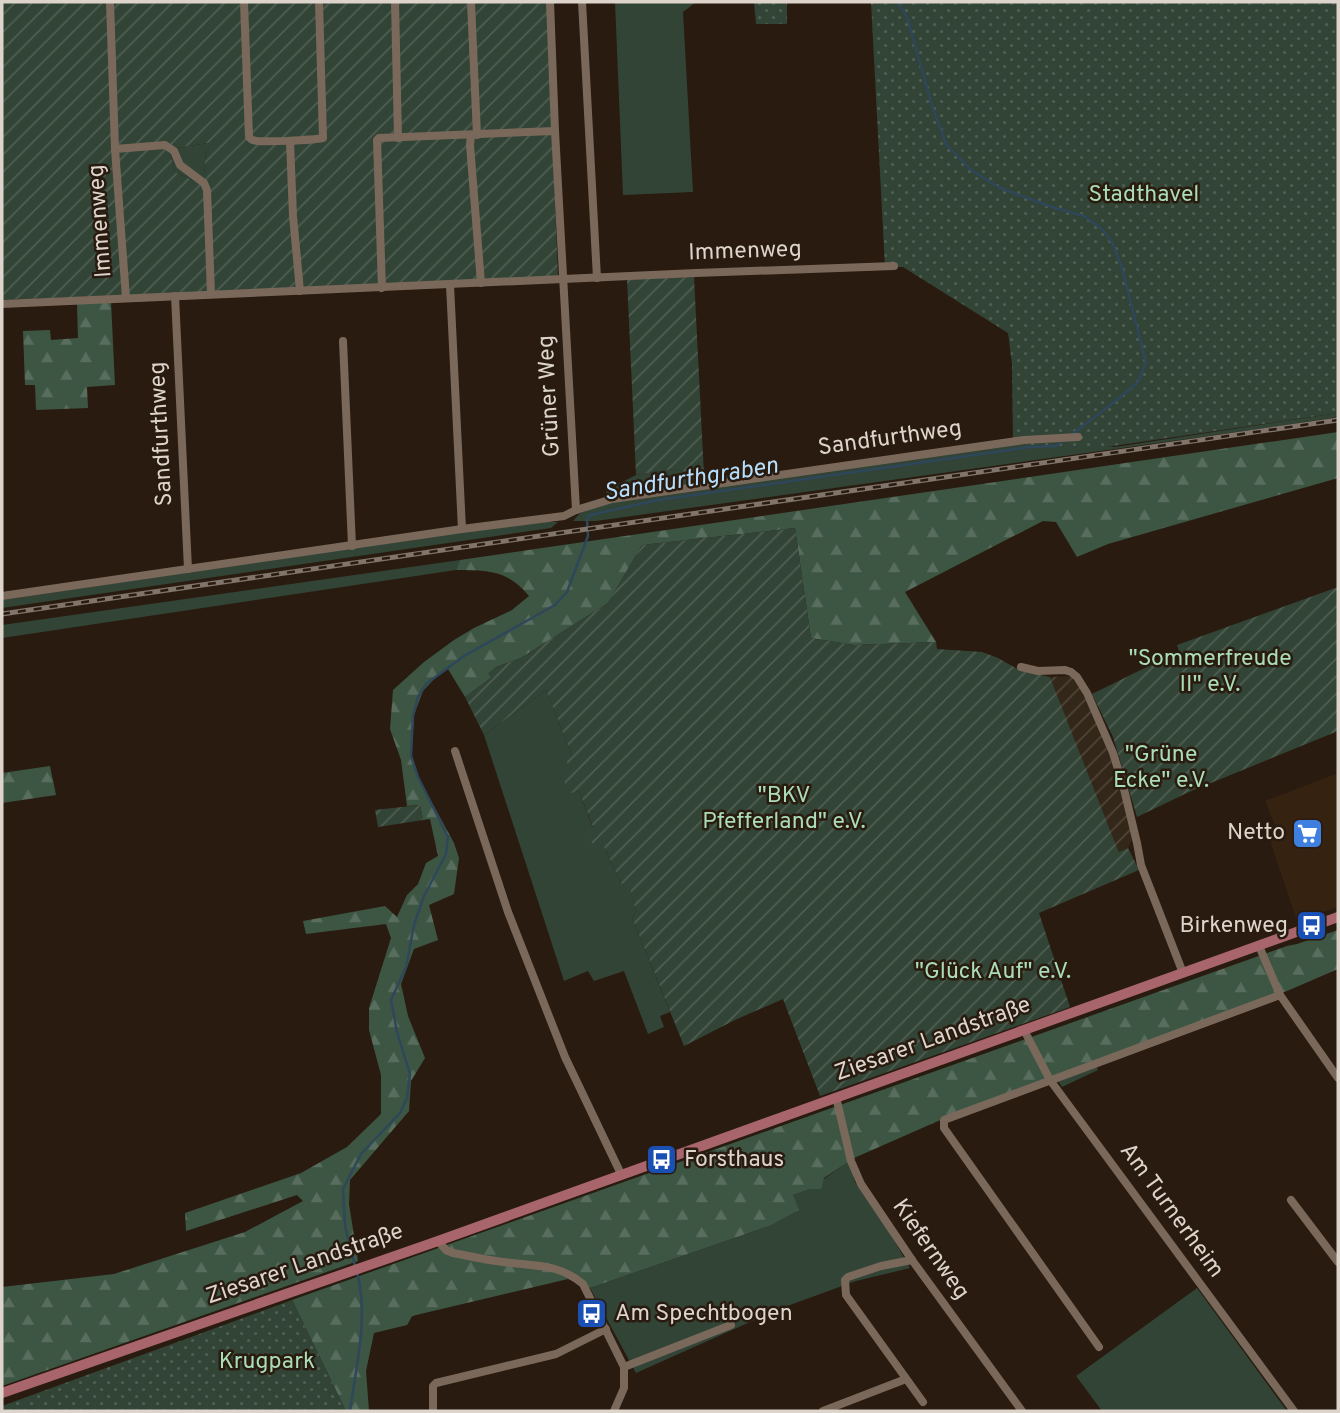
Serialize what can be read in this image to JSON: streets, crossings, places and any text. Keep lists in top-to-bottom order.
{
  "streets": {
    "main road": ["Ziesarer Landstraße"],
    "street": [
      "Immenweg",
      "Grüner Weg",
      "Sandfurthweg",
      "Am Turnerheim",
      "Kiefernweg"
    ]
  },
  "crossings": [
    ["Immenweg", "Grüner Weg"],
    ["Immenweg", "Sandfurthweg"],
    ["Grüner Weg", "Sandfurthweg"],
    ["Ziesarer Landstraße", "Am Turnerheim"],
    ["Ziesarer Landstraße", "Kiefernweg"]
  ],
  "water": ["Sandfurthgraben"],
  "parks": [
    "Stadthavel",
    "\"Sommerfreude II\" e.V.",
    "\"Grüne Ecke\" e.V.",
    "\"BKV Pfefferland\" e.V.",
    "\"Glück Auf\" e.V.",
    "Krugpark"
  ],
  "places": {
    "supermarket": ["Netto"],
    "bus stop": ["Birkenweg", "Forsthaus", "Am Spechtbogen"]
  }
}
